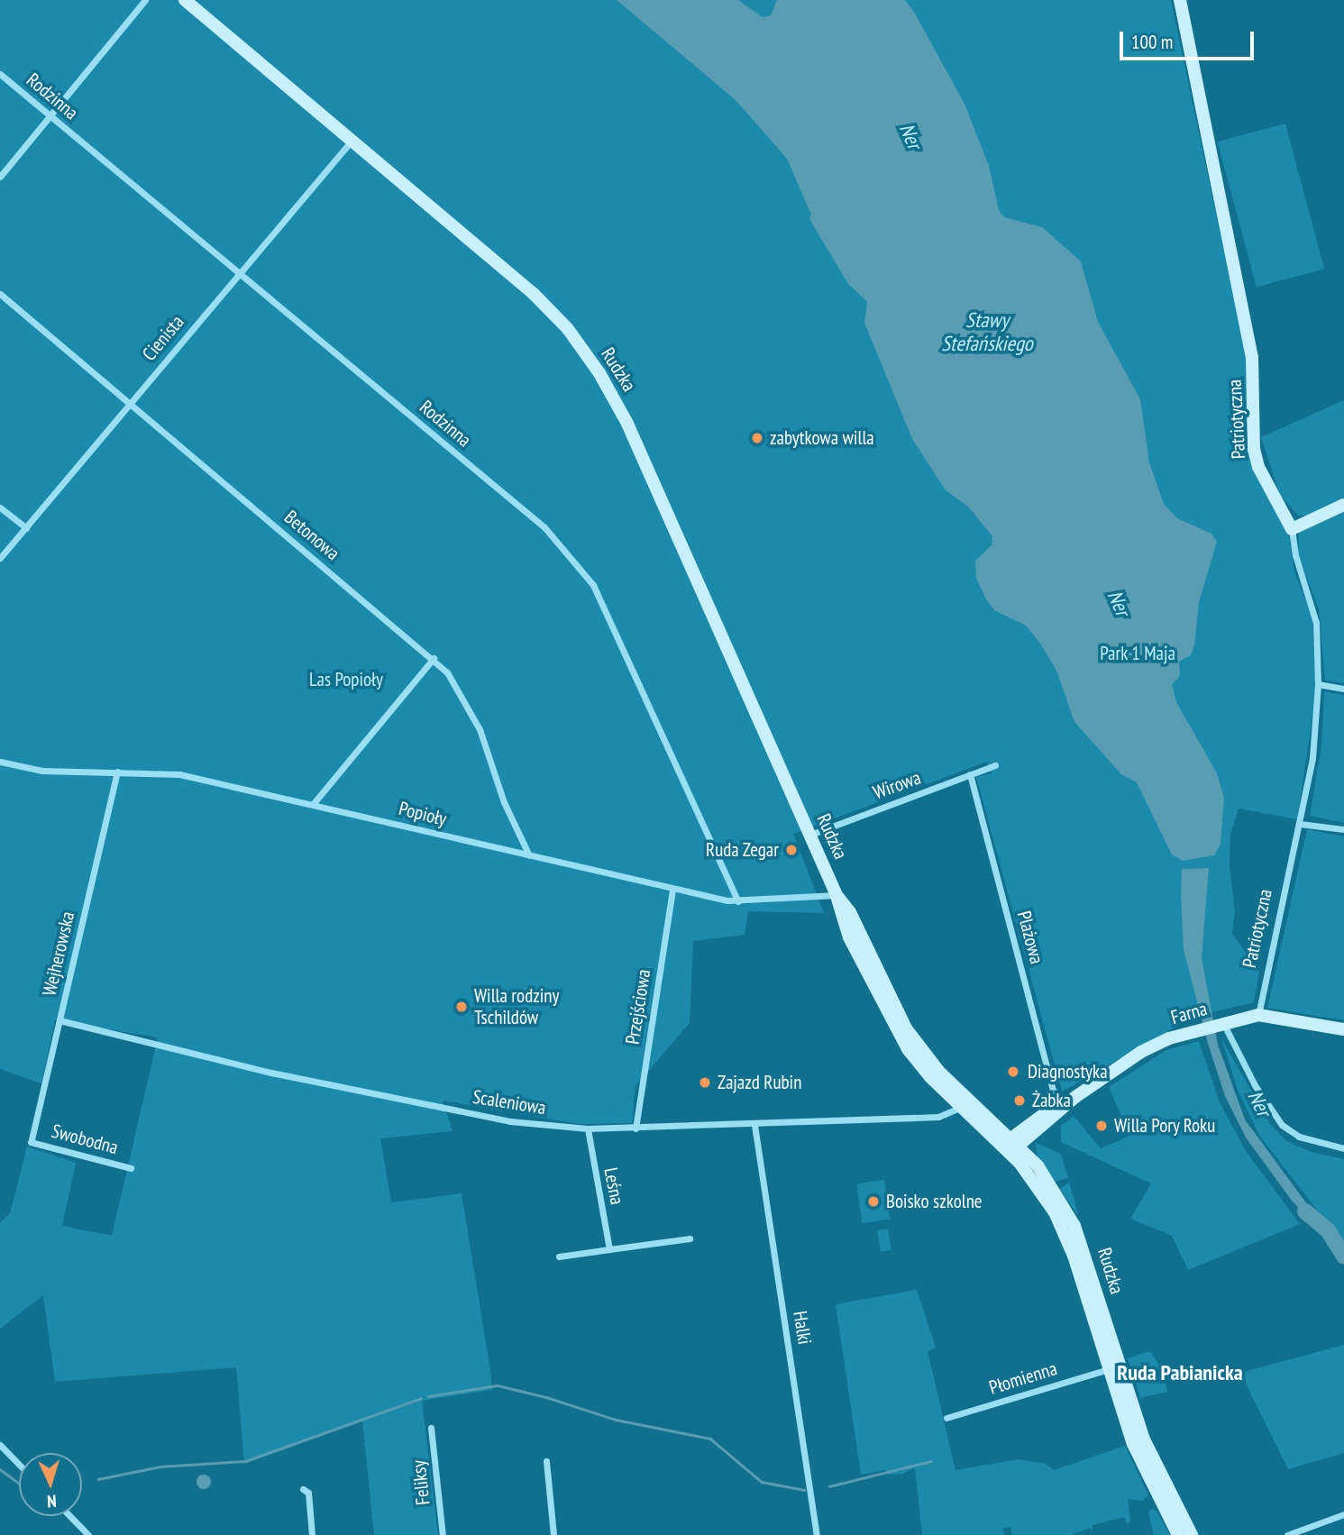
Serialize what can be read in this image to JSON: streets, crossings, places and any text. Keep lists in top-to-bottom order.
{
  "streets": {
    "street": [
      "Rodzinna",
      "Cienista",
      "Rudzka",
      "Patriotyczna",
      "Betonowa",
      "Wirowa",
      "Popioły",
      "Plażowa",
      "Wejherowska",
      "Przejściowa",
      "Farna",
      "Scaleniowa",
      "Swobodna",
      "Leśna",
      "Halki",
      "Płomienna",
      "Feliksy"
    ]
  },
  "crossings": [
    ["Rodzinna", "Cienista"],
    ["Rodzinna", "Popioły"],
    ["Cienista", "Rudzka"],
    ["Cienista", "Betonowa"],
    ["Rudzka", "Wirowa"],
    ["Rudzka", "Popioły"],
    ["Rudzka", "Farna"],
    ["Rudzka", "Scaleniowa"],
    ["Rudzka", "Płomienna"],
    ["Patriotyczna", "Farna"],
    ["Betonowa", "Popioły"],
    ["Wirowa", "Plażowa"],
    ["Popioły", "Wejherowska"],
    ["Popioły", "Przejściowa"],
    ["Plażowa", "Farna"],
    ["Wejherowska", "Scaleniowa"],
    ["Wejherowska", "Swobodna"],
    ["Przejściowa", "Scaleniowa"],
    ["Scaleniowa", "Leśna"],
    ["Scaleniowa", "Halki"]
  ],
  "districts": ["Ruda Pabianicka"],
  "water": ["Ner", "Stawy Stefańskiego"],
  "parks": ["Park 1 Maja", "Las Popioły"],
  "places": [
    "zabytkowa willa",
    "Ruda Zegar",
    "Willa rodziny Tschildów",
    "Diagnostyka",
    "Zajazd Rubin",
    "Żabka",
    "Willa Pory Roku",
    "Boisko szkolne"
  ],
  "scale_bar": "100 m",
  "north": "bottom"
}
